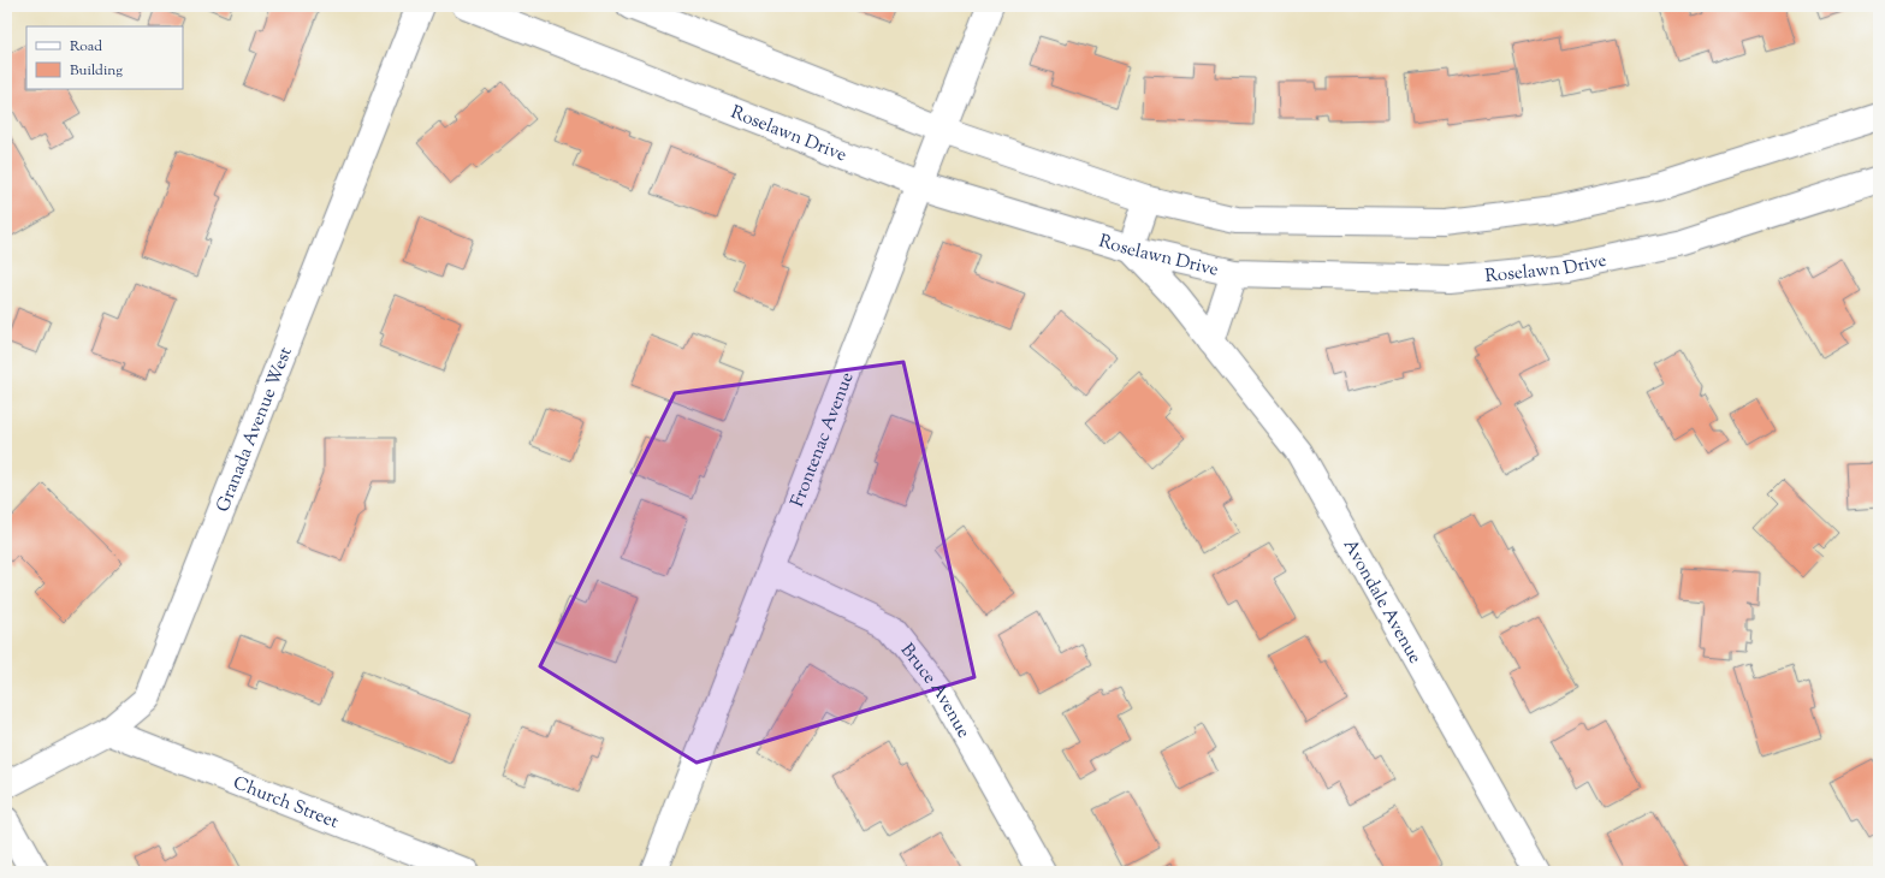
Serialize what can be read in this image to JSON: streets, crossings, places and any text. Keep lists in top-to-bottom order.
{
  "streets": {
    "street": [
      "Roselawn Drive",
      "Granada Avenue West",
      "Frontenac Avenue",
      "Avondale Avenue",
      "Bruce Avenue",
      "Church Street"
    ]
  },
  "crossings": [
    ["Roselawn Drive", "Frontenac Avenue"],
    ["Roselawn Drive", "Avondale Avenue"],
    ["Granada Avenue West", "Church Street"],
    ["Frontenac Avenue", "Bruce Avenue"]
  ],
  "legend": ["Road", "Building"]
}
